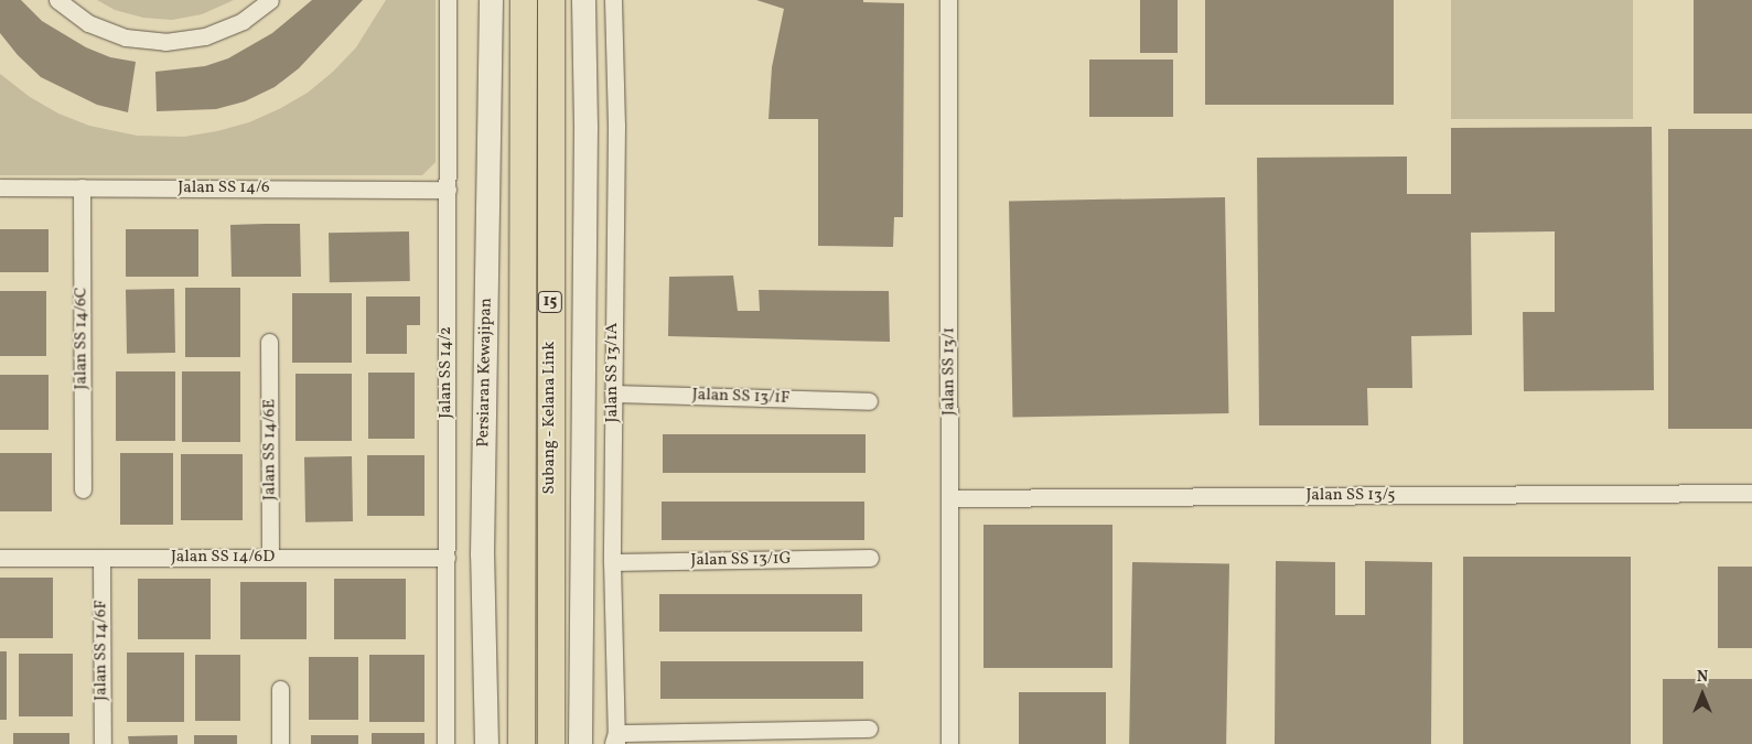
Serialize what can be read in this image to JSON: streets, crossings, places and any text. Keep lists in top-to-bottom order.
{
  "streets": {
    "main road": ["15", "Persiaran Kewajipan", "Subang - Kelana Link"],
    "street": [
      "Jalan SS 14/6",
      "Jalan SS 14/6C",
      "Jalan SS 13/1",
      "Jalan SS 14/2",
      "Jalan SS 13/1A",
      "Jalan SS 13/1F",
      "Jalan SS 14/6E",
      "Jalan SS 13/5",
      "Jalan SS 14/6D",
      "Jalan SS 13/1G",
      "Jalan SS 14/6F"
    ]
  },
  "crossings": [
    ["Jalan SS 14/6", "Jalan SS 14/6C"],
    ["Jalan SS 14/6", "Jalan SS 14/2"],
    ["Jalan SS 13/1", "Jalan SS 13/5"],
    ["Jalan SS 14/2", "Jalan SS 14/6D"],
    ["Jalan SS 13/1A", "Jalan SS 13/1F"],
    ["Jalan SS 13/1A", "Jalan SS 13/1G"],
    ["Jalan SS 14/6E", "Jalan SS 14/6D"],
    ["Jalan SS 14/6D", "Jalan SS 14/6F"]
  ],
  "north": "top"
}
